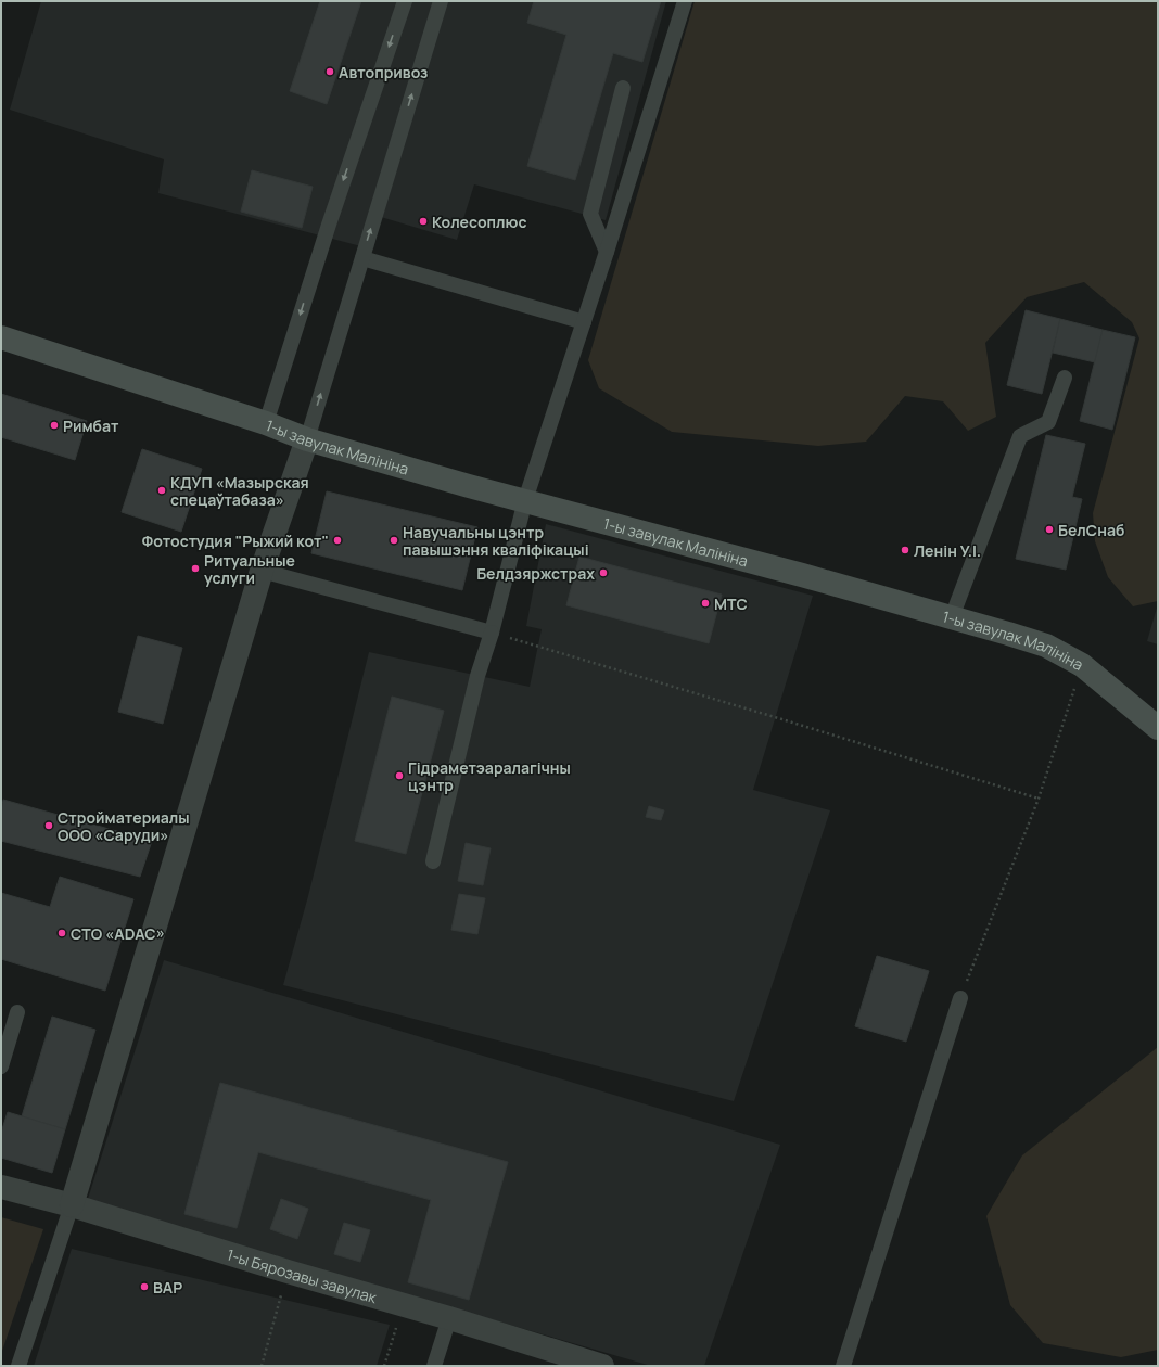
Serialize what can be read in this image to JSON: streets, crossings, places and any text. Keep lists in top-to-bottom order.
{
  "streets": {
    "street": ["1-ы завулак Малініна", "1-ы Бярозавы завулак"]
  },
  "places": [
    "Автопривоз",
    "Колесоплюс",
    "Римбат",
    "КДУП «Мазырская спецаўтабаза»",
    "БелСнаб",
    "Фотостудия \"Рыжий кот\"",
    "Навучальны цэнтр павышэння кваліфікацыі",
    "Ленін У.І.",
    "Ритуальные услуги",
    "Белдзяржстрах",
    "МТС",
    "Гідраметэаралагічны цэнтр",
    "Стройматериалы ООО «Саруди»",
    "СТО «ADAC»",
    "ВАР"
  ]
}
